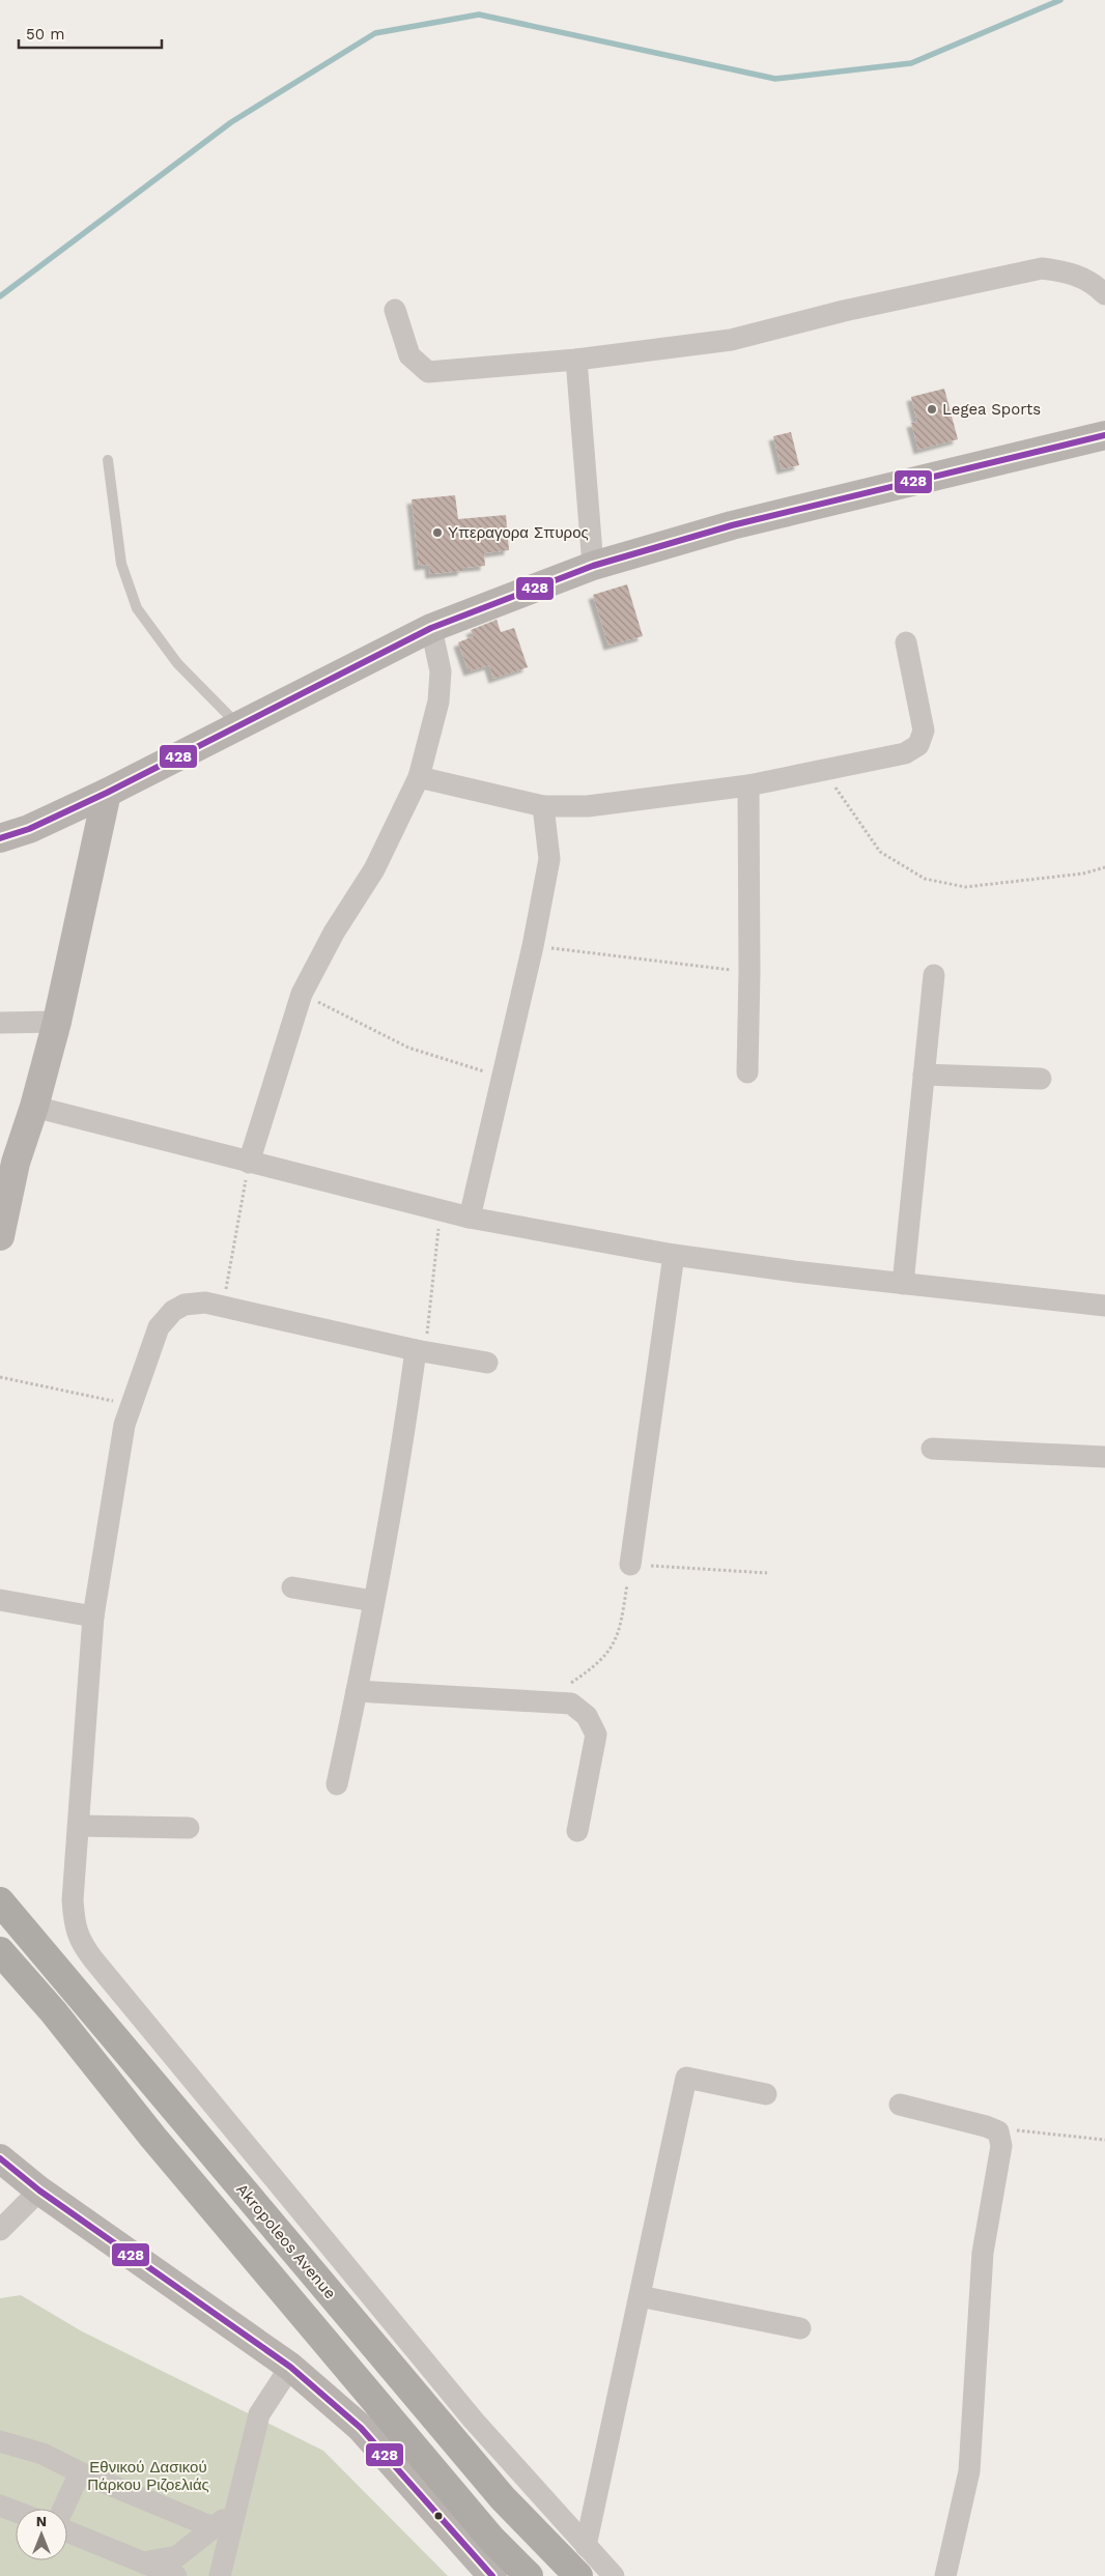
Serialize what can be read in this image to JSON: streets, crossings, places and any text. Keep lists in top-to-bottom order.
{
  "streets": {
    "highway": ["Akropoleos Avenue"]
  },
  "parks": ["Εθνικού Δασικού Πάρκου Ριζοελιάς"],
  "places": ["Legea Sports", "Υπεραγορα Σπυρος"],
  "lines": ["transit line 428"],
  "scale_bar": "50 m",
  "north": "top"
}
